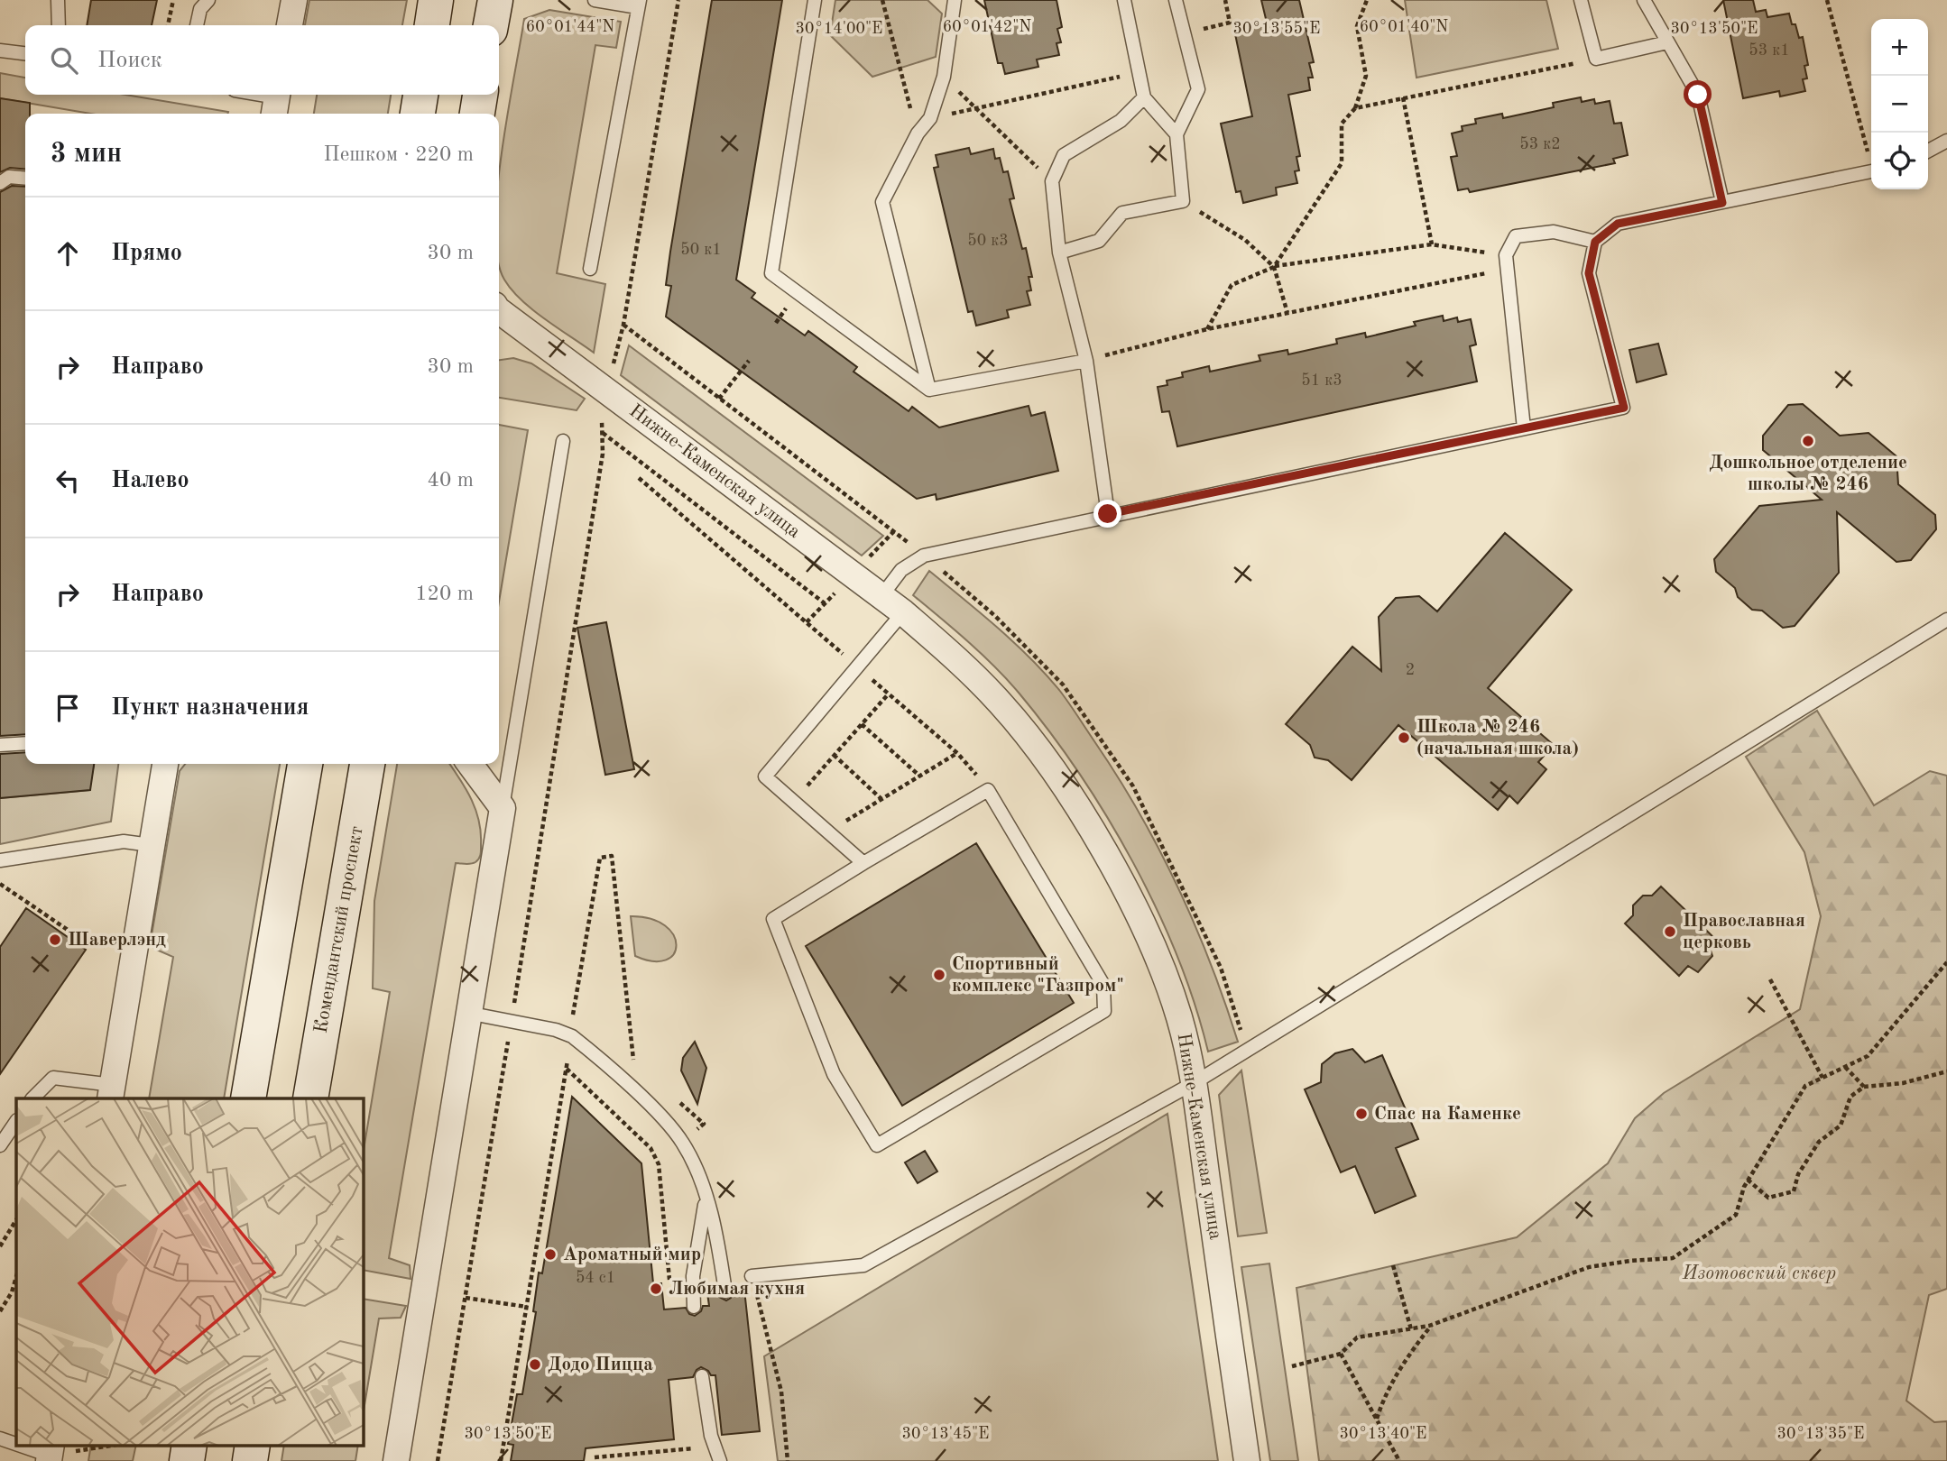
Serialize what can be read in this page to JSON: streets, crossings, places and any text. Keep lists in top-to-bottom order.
{
  "streets": {
    "main road": ["Комендантский проспект"],
    "street": ["Нижне-Каменская улица"]
  },
  "parks": ["Изотовский сквер"],
  "places": [
    "Дошкольное отделение школы № 246",
    "Школа № 246 (начальная школа)",
    "Православная церковь",
    "Шаверлэнд",
    "Спортивный комплекс \"Газпром\"",
    "Спас на Каменке",
    "Ароматный мир",
    "Любимая кухня",
    "Додо Пицца"
  ],
  "house_numbers": [
    "53 к1",
    "53 к2",
    "50 к3",
    "50 к1",
    "51 к3",
    "2",
    "54 с1"
  ],
  "page": {
    "map_buttons": ["+", "−"],
    "search": "Поиск",
    "heading": ["3 мин", "Пешком · 220 m"],
    "list": [
      ["Прямо", "30 m"],
      ["Направо", "30 m"],
      ["Налево", "40 m"],
      ["Направо", "120 m"],
      "Пункт назначения"
    ]
  },
  "coordinates": [
    "60°01'44\"N",
    "60°01'42\"N",
    "60°01'40\"N",
    "30°14'00\"E",
    "30°13'55\"E",
    "30°13'50\"E",
    "30°13'45\"E",
    "30°13'40\"E",
    "30°13'35\"E"
  ]
}
